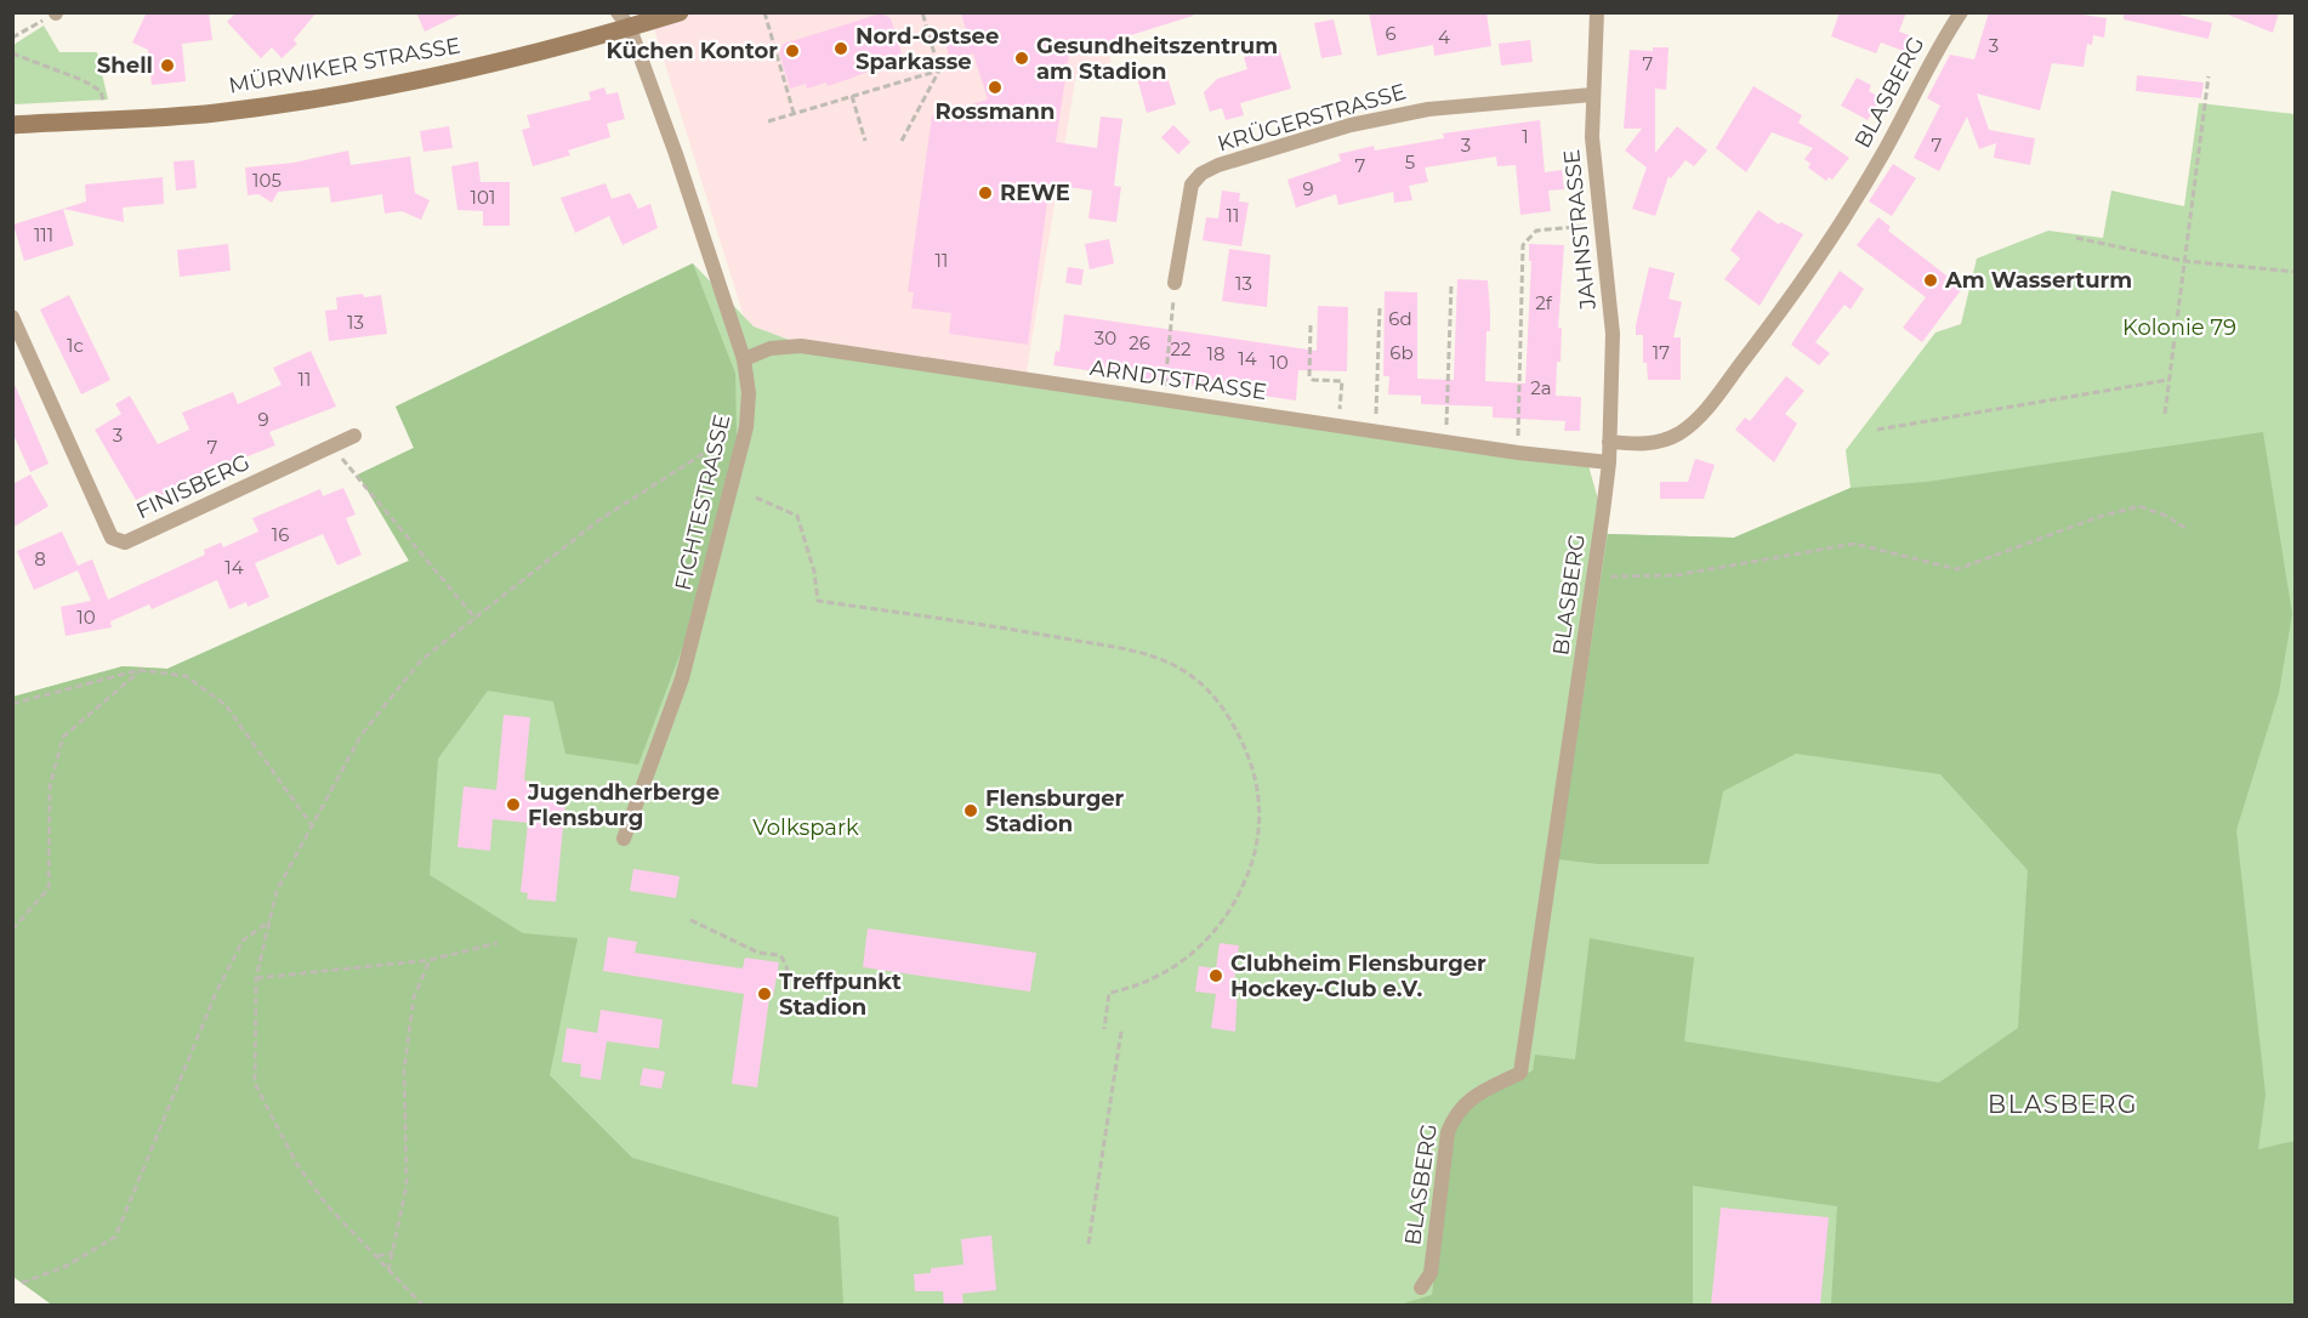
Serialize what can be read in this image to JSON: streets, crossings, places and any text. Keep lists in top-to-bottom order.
{
  "streets": {
    "main road": ["MÜRWIKER STRASSE"],
    "street": [
      "BLASBERG",
      "KRÜGERSTRASSE",
      "JAHNSTRASSE",
      "ARNDTSTRASSE",
      "FINISBERG",
      "FICHTESTRASSE"
    ]
  },
  "crossings": [
    ["MÜRWIKER STRASSE", "FICHTESTRASSE"],
    ["BLASBERG", "JAHNSTRASSE"],
    ["BLASBERG", "ARNDTSTRASSE"],
    ["KRÜGERSTRASSE", "JAHNSTRASSE"],
    ["ARNDTSTRASSE", "FICHTESTRASSE"]
  ],
  "districts": ["BLASBERG"],
  "parks": ["Kolonie 79", "Volkspark"],
  "places": [
    "Nord-Ostsee Sparkasse",
    "Küchen Kontor",
    "Gesundheitszentrum am Stadion",
    "Shell",
    "Rossmann",
    "REWE",
    "Am Wasserturm",
    "Jugendherberge Flensburg",
    "Flensburger Stadion",
    "Clubheim Flensburger Hockey-Club e.V.",
    "Treffpunkt Stadion"
  ],
  "house_numbers": [
    "6",
    "4",
    "3",
    "7",
    "1",
    "3",
    "7",
    "5",
    "7",
    "105",
    "9",
    "101",
    "11",
    "111",
    "11",
    "13",
    "2f",
    "6d",
    "13",
    "30",
    "26",
    "1c",
    "22",
    "6b",
    "17",
    "18",
    "14",
    "10",
    "11",
    "2a",
    "9",
    "3",
    "7",
    "16",
    "8",
    "14",
    "10"
  ]
}
